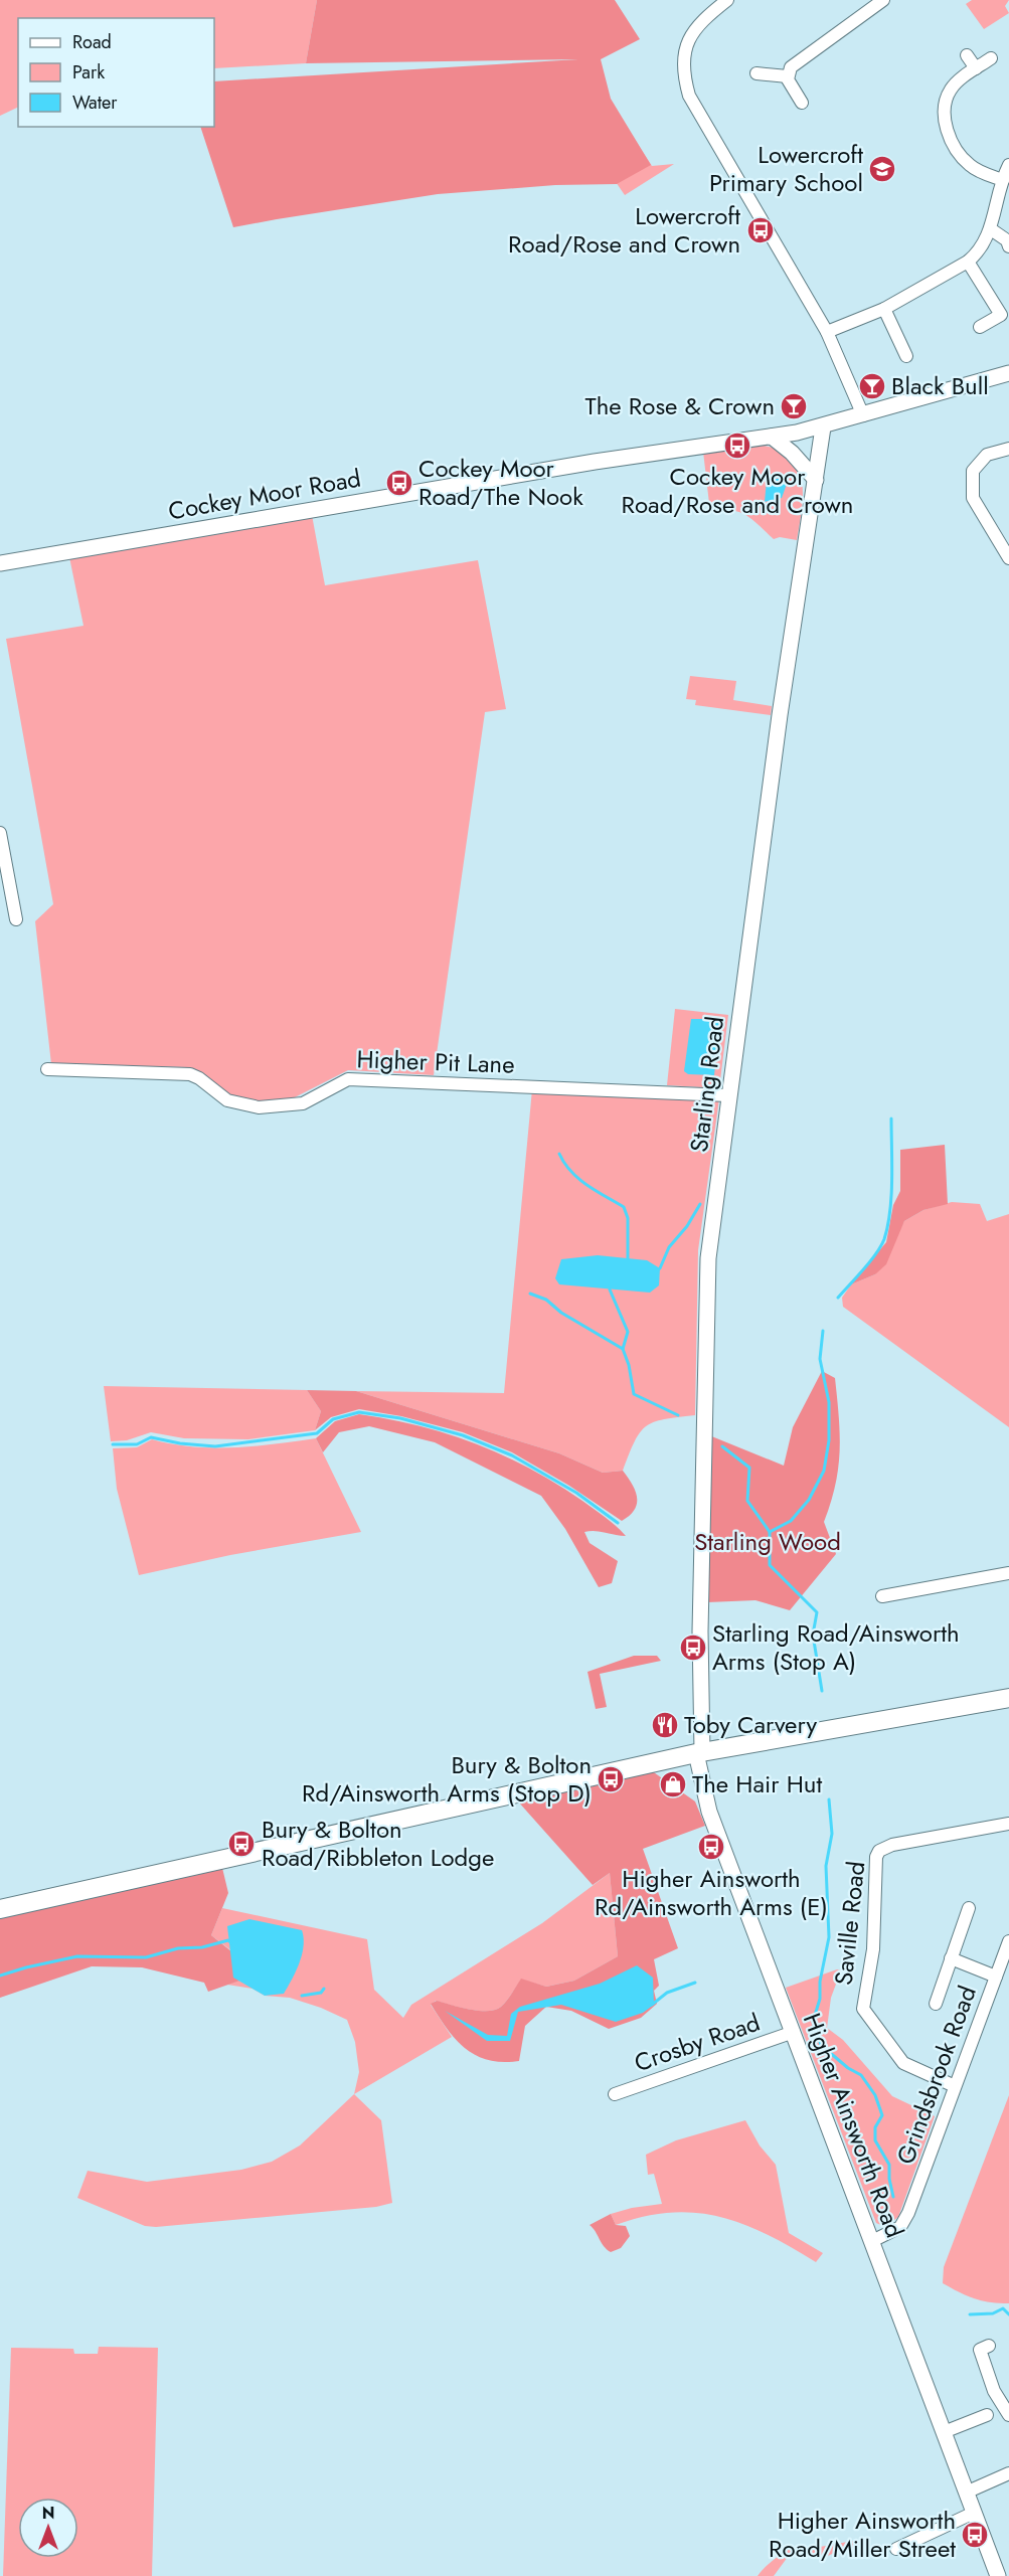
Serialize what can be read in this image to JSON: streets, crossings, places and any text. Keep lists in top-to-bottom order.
{
  "streets": {
    "main road": ["Cockey Moor Road", "Starling Road", "Higher Ainsworth Road"],
    "street": [
      "Higher Pit Lane",
      "Saville Road",
      "Crosby Road",
      "Grindsbrook Road"
    ]
  },
  "crossings": [
    ["Cockey Moor Road", "Starling Road"],
    ["Higher Pit Lane", "Starling Road"],
    ["Starling Road", "Higher Ainsworth Road"],
    ["Saville Road", "Grindsbrook Road"],
    ["Crosby Road", "Higher Ainsworth Road"],
    ["Grindsbrook Road", "Higher Ainsworth Road"]
  ],
  "parks": ["Starling Wood"],
  "places": {
    "school or university": ["Lowercroft Primary School"],
    "bus stop": [
      "Lowercroft Road/Rose and Crown",
      "Cockey Moor Road/Rose and Crown",
      "Cockey Moor Road/The Nook",
      "Starling Road/Ainsworth Arms (Stop A)",
      "Bury & Bolton Rd/Ainsworth Arms (Stop D)",
      "Bury & Bolton Road/Ribbleton Lodge",
      "Higher Ainsworth Rd/Ainsworth Arms (E)",
      "Higher Ainsworth Road/Miller Street"
    ],
    "bar": ["Black Bull", "The Rose & Crown"],
    "restaurant": ["Toby Carvery"],
    "shop": ["The Hair Hut"]
  },
  "legend": ["Road", "Park", "Water"],
  "north": "top"
}
